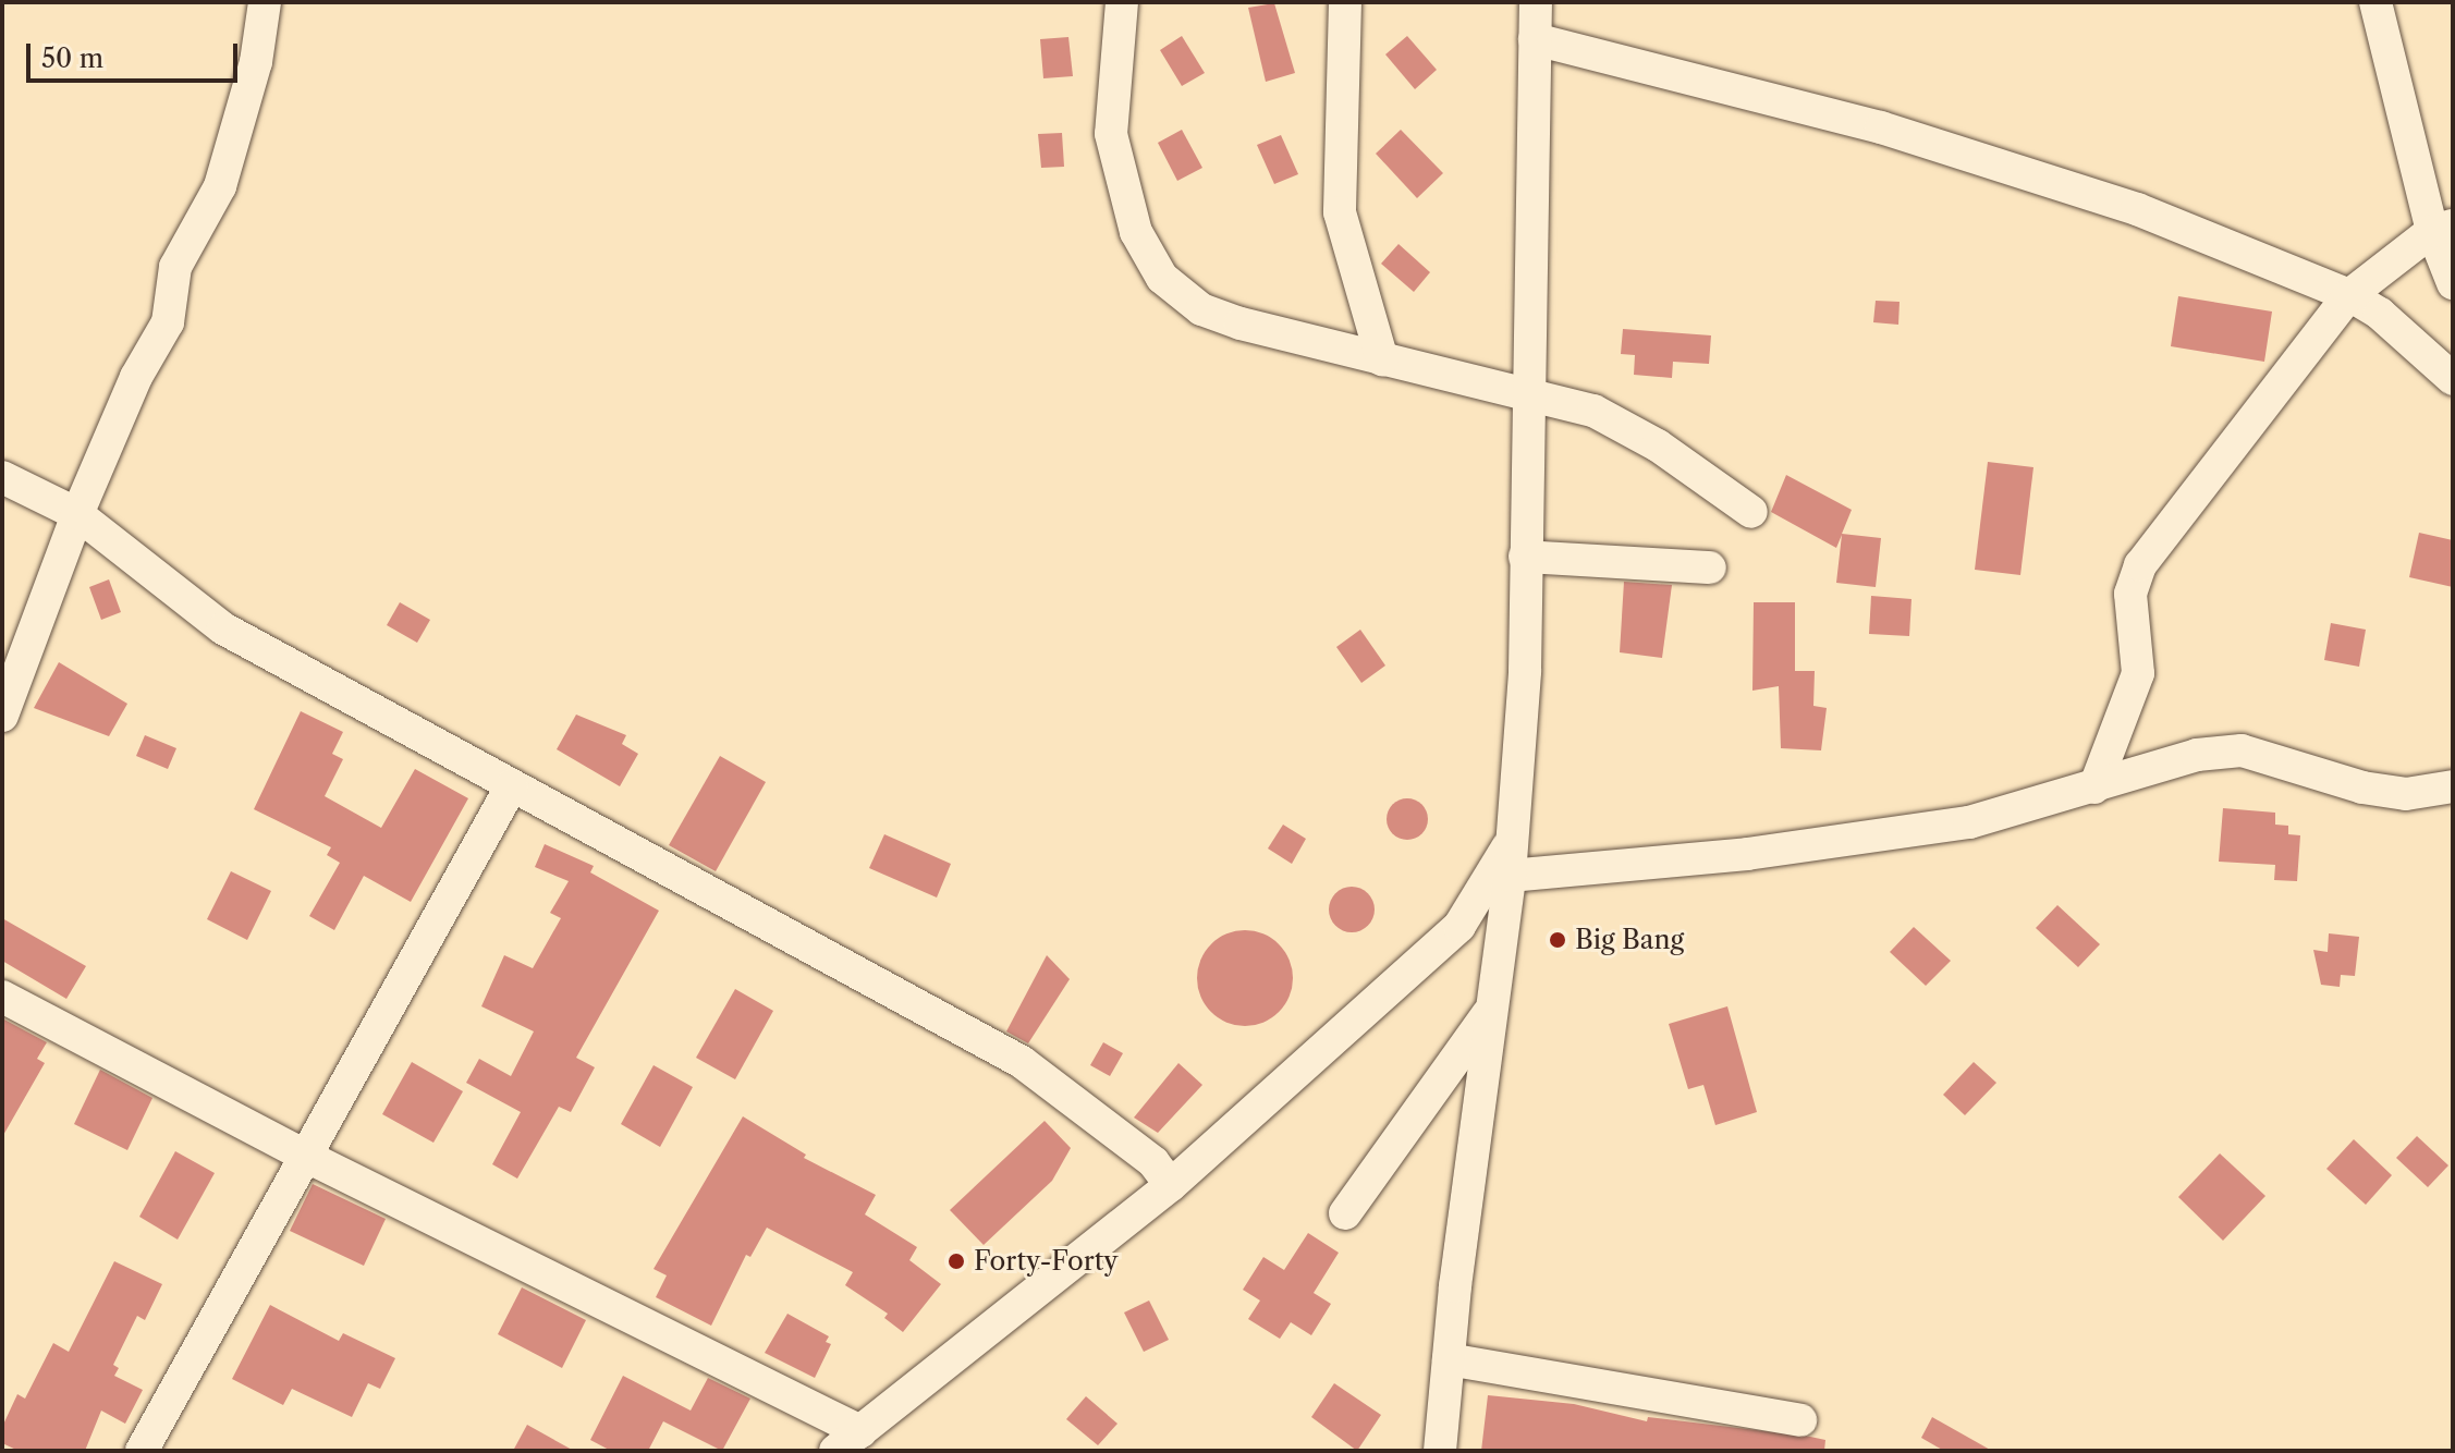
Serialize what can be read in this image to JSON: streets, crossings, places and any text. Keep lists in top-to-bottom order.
{
  "places": ["Big Bang", "Forty-Forty"],
  "scale_bar": "50 m"
}
